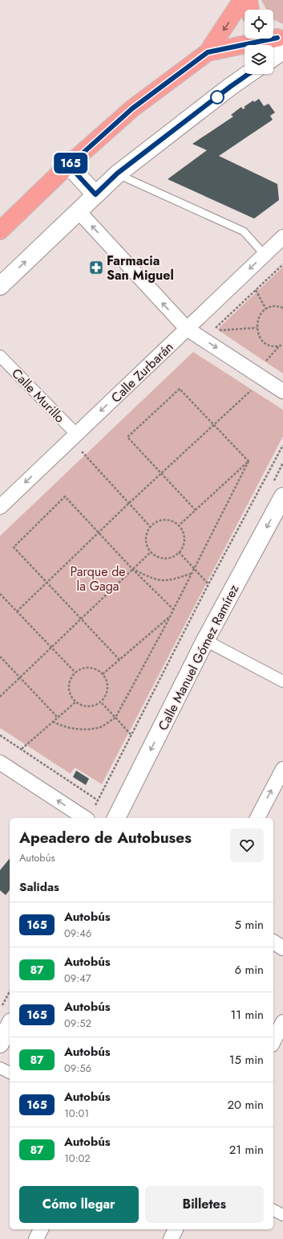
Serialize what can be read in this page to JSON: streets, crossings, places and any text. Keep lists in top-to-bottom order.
{
  "streets": {
    "street": ["Calle Zurbarán", "Calle Murillo", "Calle Manuel Gómez Ramírez"]
  },
  "crossings": [
    ["Calle Zurbarán", "Calle Murillo"]
  ],
  "one_way": ["Calle Zurbarán", "Calle Manuel Gómez Ramírez"],
  "parks": ["Parque de la Gaga"],
  "places": {
    "pharmacy": ["Farmacia San Miguel"]
  },
  "lines": ["bus line 165"],
  "page": {
    "on_map": "165",
    "heading": [
      ["Apeadero de Autobuses", "Autobús"],
      "Salidas"
    ],
    "list": [
      {
        "mark": "165",
        "name": "Autobús",
        "note": "09:46",
        "value": "5 min"
      },
      {
        "mark": "87",
        "name": "Autobús",
        "note": "09:47",
        "value": "6 min"
      },
      {
        "mark": "165",
        "name": "Autobús",
        "note": "09:52",
        "value": "11 min"
      },
      {
        "mark": "87",
        "name": "Autobús",
        "note": "09:56",
        "value": "15 min"
      },
      {
        "mark": "165",
        "name": "Autobús",
        "note": "10:01",
        "value": "20 min"
      },
      {
        "mark": "87",
        "name": "Autobús",
        "note": "10:02",
        "value": "21 min"
      }
    ],
    "buttons": ["Cómo llegar", "Billetes"]
  }
}
